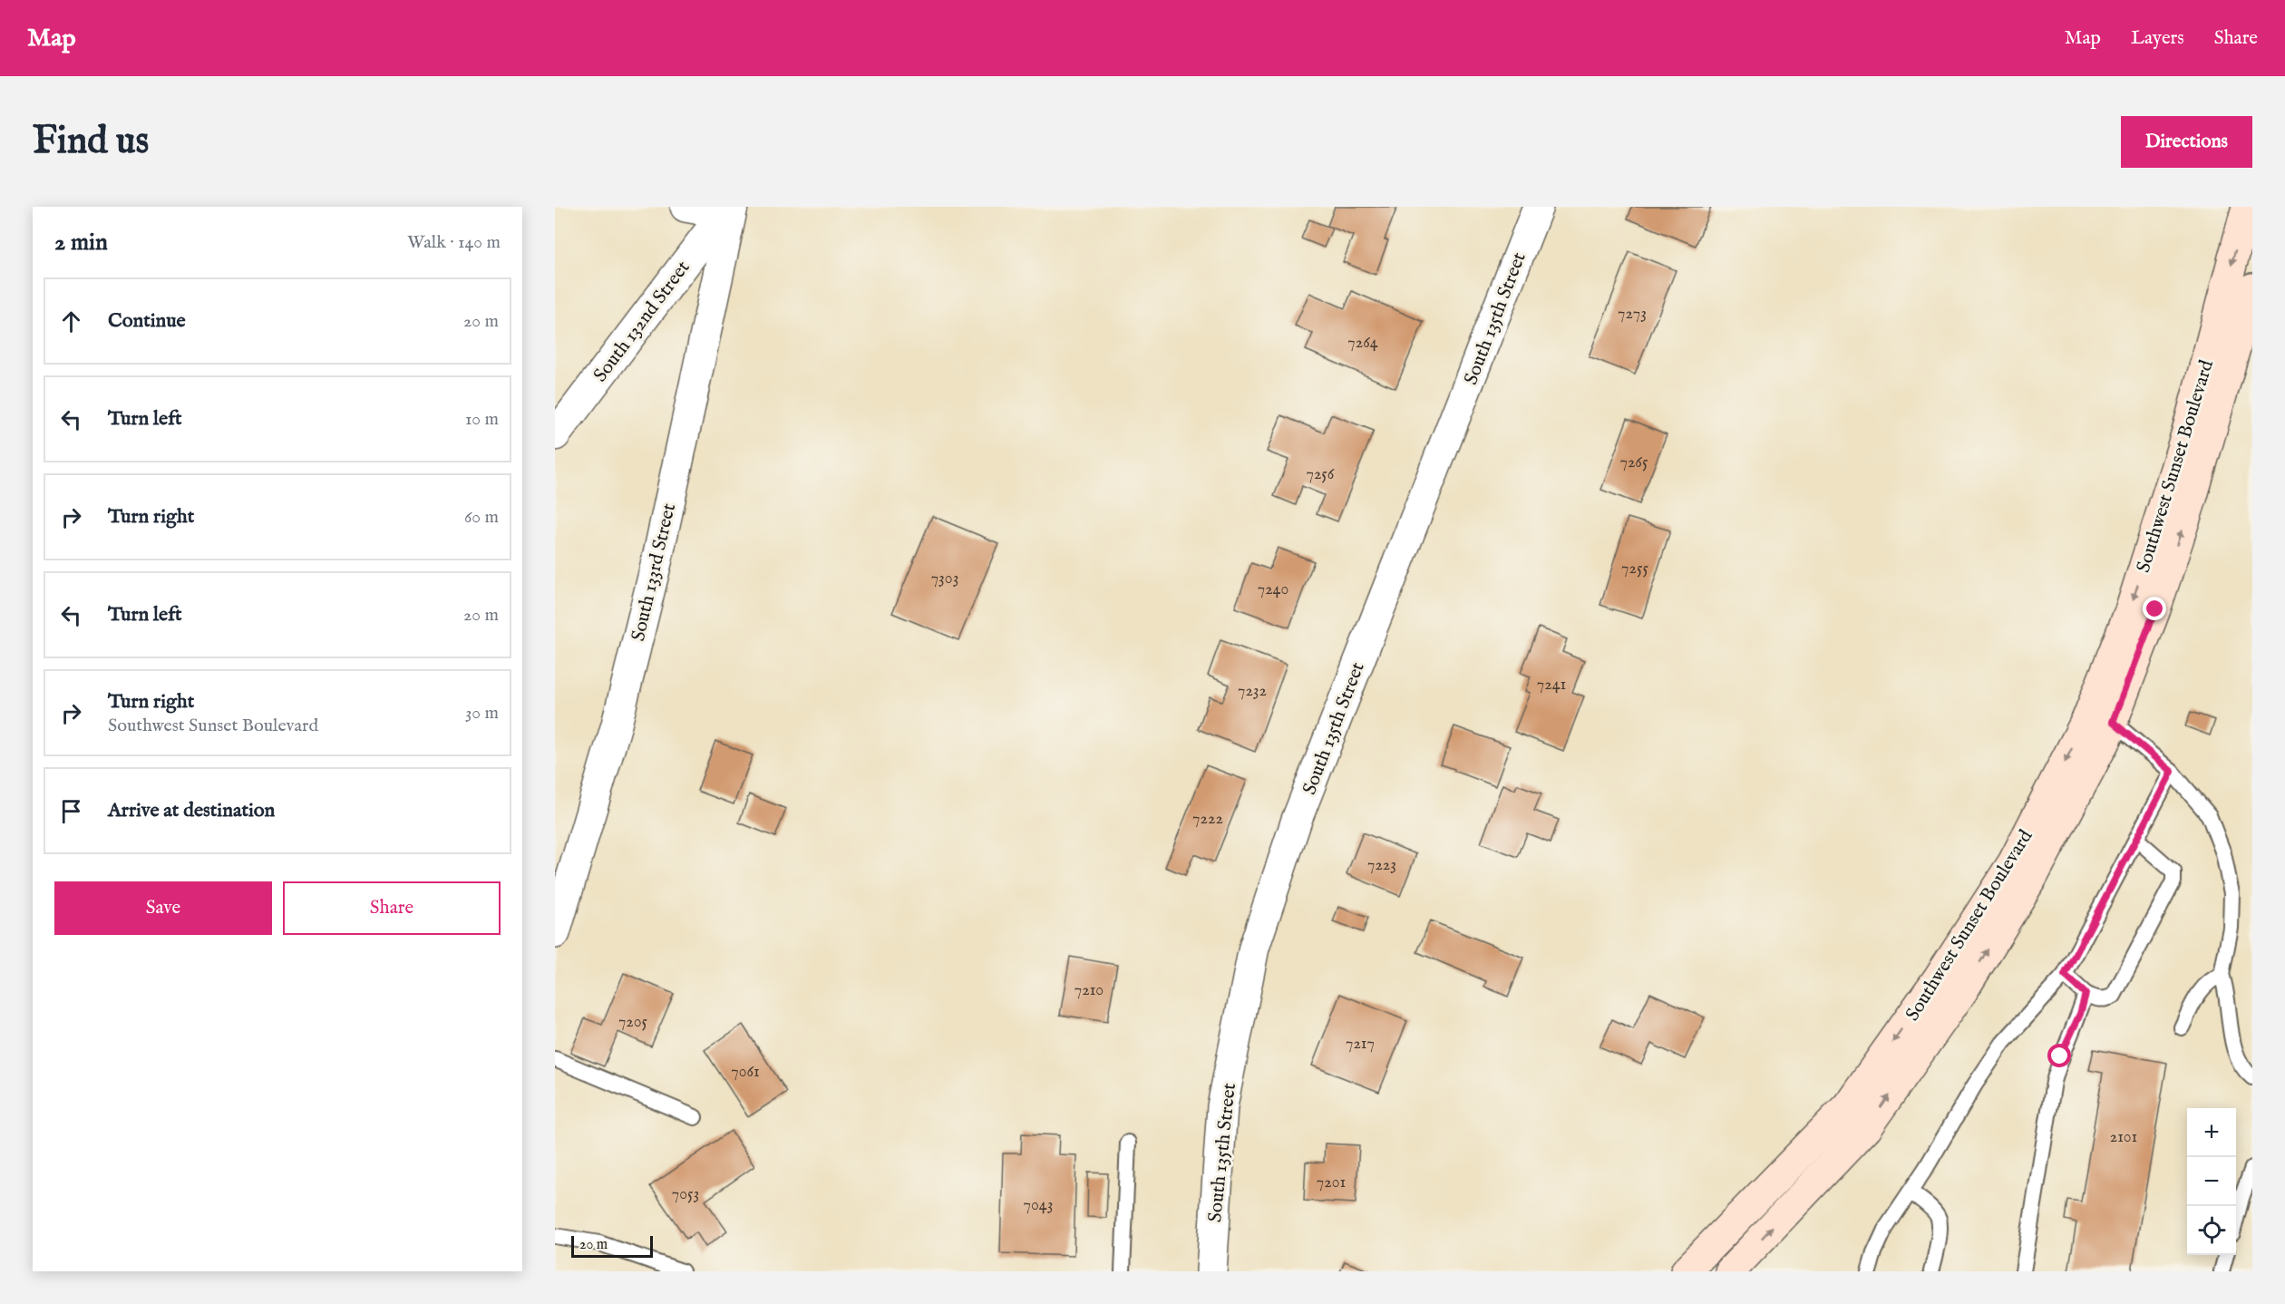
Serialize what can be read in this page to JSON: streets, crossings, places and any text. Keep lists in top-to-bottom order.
{
  "streets": {
    "main road": ["Southwest Sunset Boulevard"],
    "street": ["South 135th Street", "South 132nd Street", "South 133rd Street"]
  },
  "house_numbers": [
    "7273",
    "7264",
    "7265",
    "7256",
    "7255",
    "7303",
    "7240",
    "7241",
    "7232",
    "7222",
    "7223",
    "7210",
    "7205",
    "7217",
    "7061",
    "2101",
    "7201",
    "7053",
    "7043"
  ],
  "scale_bar": "20 m",
  "page": {
    "header": "Map",
    "nav": ["Map", "Layers", "Share"],
    "buttons": [
      "Directions",
      ["Save", "Share"]
    ],
    "title": "Find us",
    "heading": ["2 min", "Walk · 140 m"],
    "list": [
      ["Continue", "20 m"],
      ["Turn left", "10 m"],
      ["Turn right", "60 m"],
      ["Turn left", "20 m"],
      ["Turn right", "Southwest Sunset Boulevard", "30 m"],
      "Arrive at destination"
    ],
    "map_buttons": ["+", "−"],
    "scale": "20 m"
  }
}
